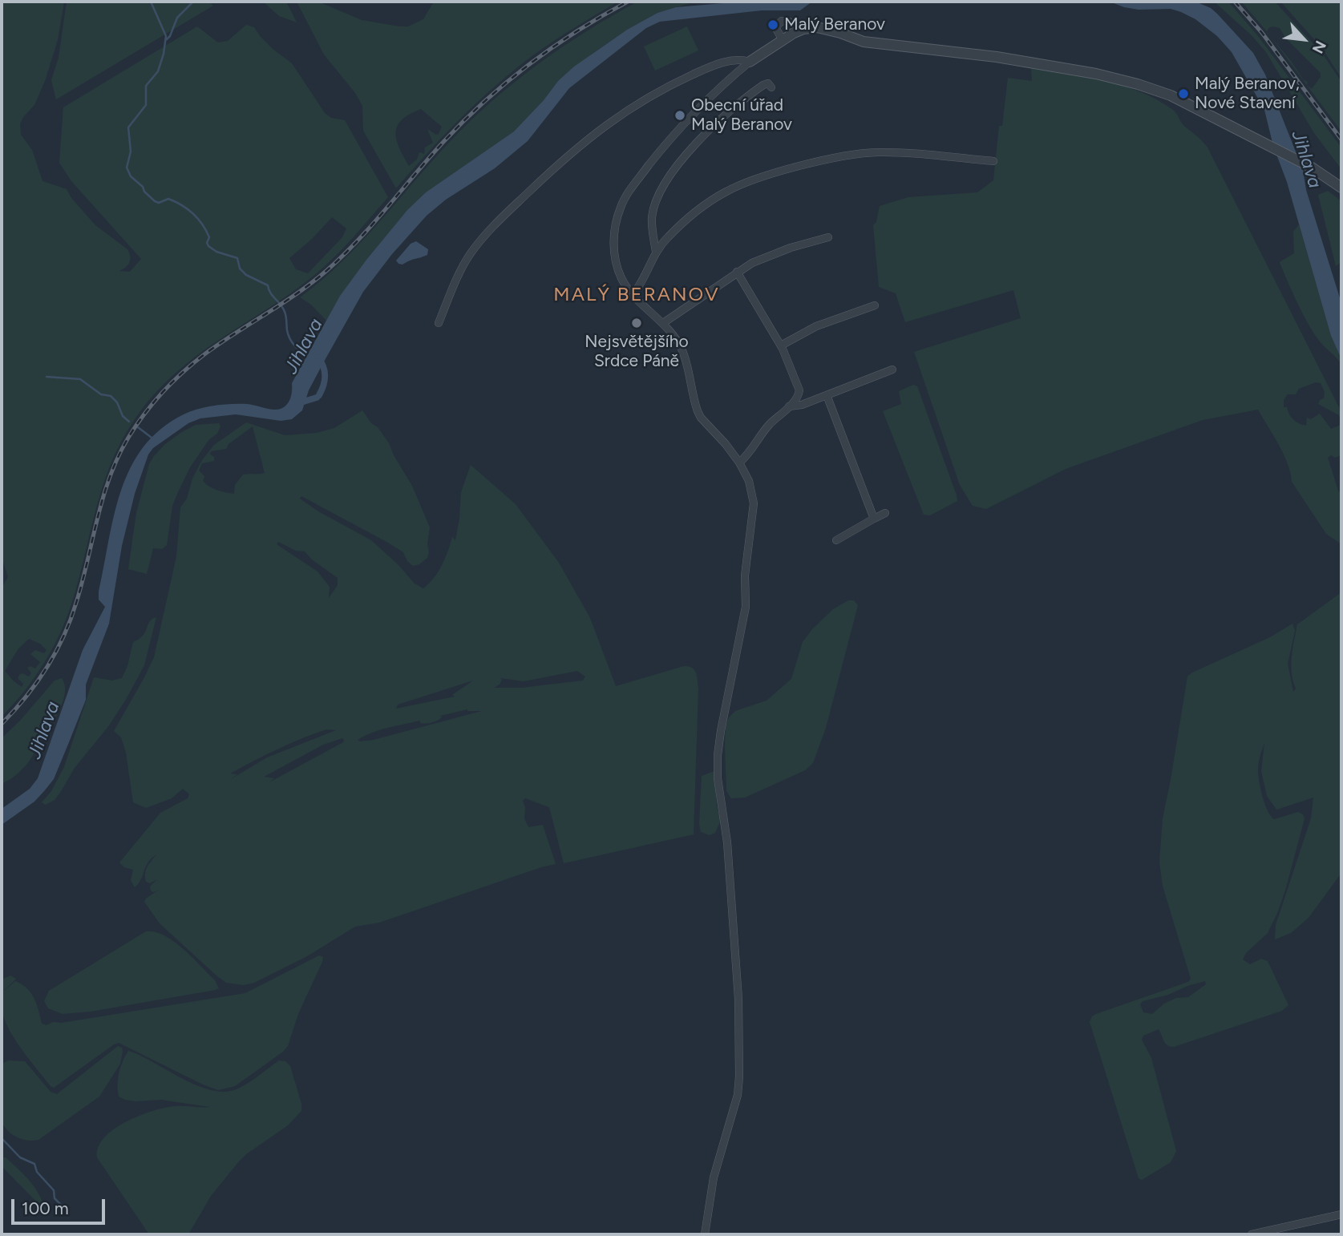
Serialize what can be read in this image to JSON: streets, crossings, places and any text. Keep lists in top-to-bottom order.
{
  "districts": ["MALÝ BERANOV"],
  "water": ["Jihlava"],
  "places": [
    "Malý Beranov",
    "Malý Beranov, Nové Stavení",
    "Obecní úřad Malý Beranov",
    "Nejsvětějšího Srdce Páně"
  ],
  "scale_bar": "100 m",
  "north": "bottom right"
}
